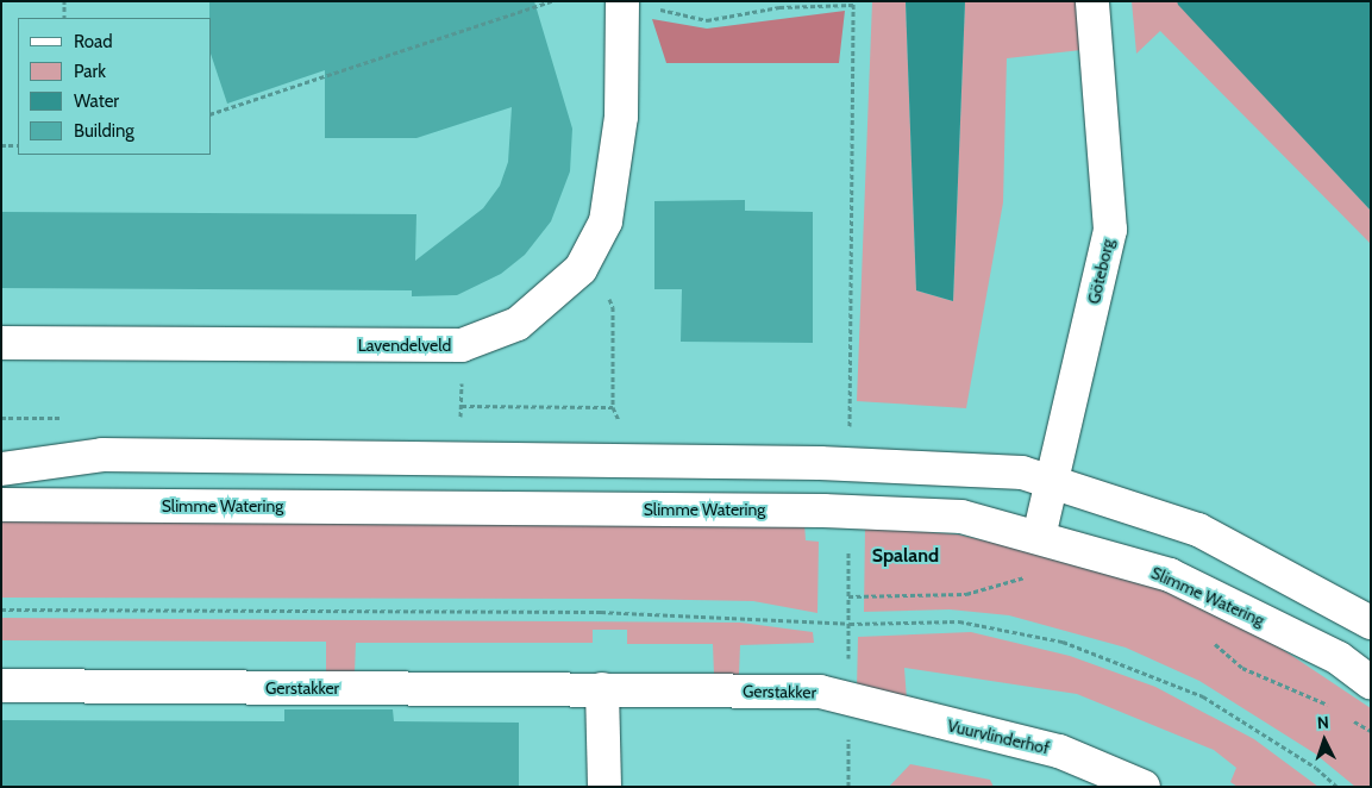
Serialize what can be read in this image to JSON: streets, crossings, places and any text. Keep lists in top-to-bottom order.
{
  "streets": {
    "street": [
      "Göteborg",
      "Lavendelveld",
      "Slimme Watering",
      "Gerstakker",
      "Vuurvlinderhof"
    ]
  },
  "crossings": [
    ["Göteborg", "Slimme Watering"],
    ["Gerstakker", "Vuurvlinderhof"]
  ],
  "districts": ["Spaland"],
  "legend": [
    "Road",
    "Park",
    "Water",
    "Building"
  ],
  "north": "top"
}
